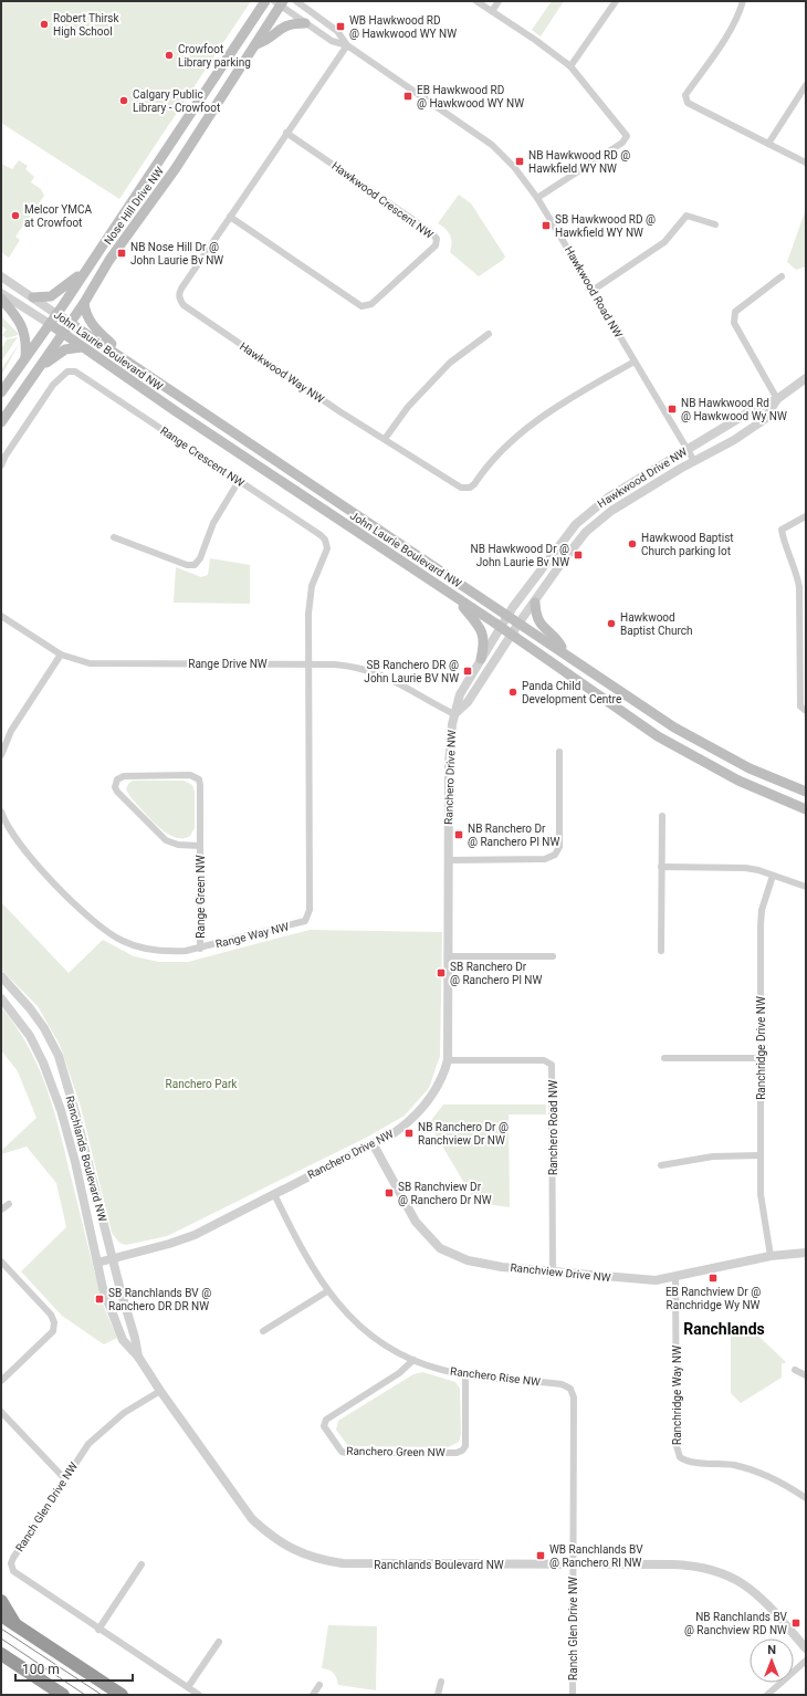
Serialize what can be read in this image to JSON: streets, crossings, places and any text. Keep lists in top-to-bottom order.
{
  "streets": {
    "main road": ["Nose Hill Drive NW", "John Laurie Boulevard NW"],
    "street": [
      "Hawkwood Crescent NW",
      "Hawkwood Road NW",
      "Hawkwood Way NW",
      "Range Crescent NW",
      "Hawkwood Drive NW",
      "Range Drive NW",
      "Ranchero Drive NW",
      "Range Green NW",
      "Range Way NW",
      "Ranchridge Drive NW",
      "Ranchero Road NW",
      "Ranchlands Boulevard NW",
      "Ranchview Drive NW",
      "Ranchero Rise NW",
      "Ranchridge Way NW",
      "Ranchero Green NW",
      "Ranch Glen Drive NW"
    ]
  },
  "crossings": [
    ["Hawkwood Crescent NW", "Hawkwood Way NW"],
    ["Nose Hill Drive NW", "Hawkwood Road NW"],
    ["Nose Hill Drive NW", "John Laurie Boulevard NW"],
    ["Hawkwood Road NW", "Hawkwood Way NW"],
    ["Hawkwood Road NW", "Hawkwood Drive NW"],
    ["John Laurie Boulevard NW", "Hawkwood Drive NW"],
    ["John Laurie Boulevard NW", "Ranchero Drive NW"],
    ["Range Crescent NW", "Range Drive NW"],
    ["Range Crescent NW", "Range Way NW"],
    ["Hawkwood Drive NW", "Ranchero Drive NW"],
    ["Range Drive NW", "Ranchero Drive NW"],
    ["Range Drive NW", "Range Way NW"],
    ["Ranchero Drive NW", "Ranchero Road NW"],
    ["Ranchero Drive NW", "Ranchlands Boulevard NW"],
    ["Ranchero Drive NW", "Ranchview Drive NW"],
    ["Ranchero Drive NW", "Ranchero Rise NW"],
    ["Range Green NW", "Range Way NW"],
    ["Ranchridge Drive NW", "Ranchview Drive NW"],
    ["Ranchero Road NW", "Ranchview Drive NW"],
    ["Ranchlands Boulevard NW", "Ranchero Rise NW"],
    ["Ranchlands Boulevard NW", "Ranch Glen Drive NW"],
    ["Ranchview Drive NW", "Ranchridge Way NW"],
    ["Ranchero Rise NW", "Ranchero Green NW"],
    ["Ranchero Rise NW", "Ranch Glen Drive NW"]
  ],
  "districts": ["Ranchlands"],
  "parks": ["Ranchero Park"],
  "places": {
    "other": [
      "Robert Thirsk High School",
      "Crowfoot Library parking",
      "Calgary Public Library - Crowfoot",
      "Melcor YMCA at Crowfoot",
      "Hawkwood Baptist Church parking lot",
      "Hawkwood Baptist Church",
      "Panda Child Development Centre"
    ],
    "transit": [
      "WB Hawkwood RD @ Hawkwood WY NW",
      "EB Hawkwood RD @ Hawkwood WY NW",
      "NB Hawkwood RD @ Hawkfield WY NW",
      "SB Hawkwood RD @ Hawkfield WY NW",
      "NB Nose Hill Dr @ John Laurie Bv NW",
      "NB Hawkwood Rd @ Hawkwood Wy NW",
      "NB Hawkwood Dr @ John Laurie Bv NW",
      "SB Ranchero DR @ John Laurie BV NW",
      "NB Ranchero Dr @ Ranchero Pl NW",
      "SB Ranchero Dr @ Ranchero Pl NW",
      "NB Ranchero Dr @ Ranchview Dr NW",
      "SB Ranchview Dr @ Ranchero Dr NW",
      "EB Ranchview Dr @ Ranchridge Wy NW",
      "SB Ranchlands BV @ Ranchero DR DR NW",
      "WB Ranchlands BV @ Ranchero RI NW",
      "NB Ranchlands BV @ Ranchview RD NW"
    ]
  },
  "scale_bar": "100 m",
  "north": "top"
}
